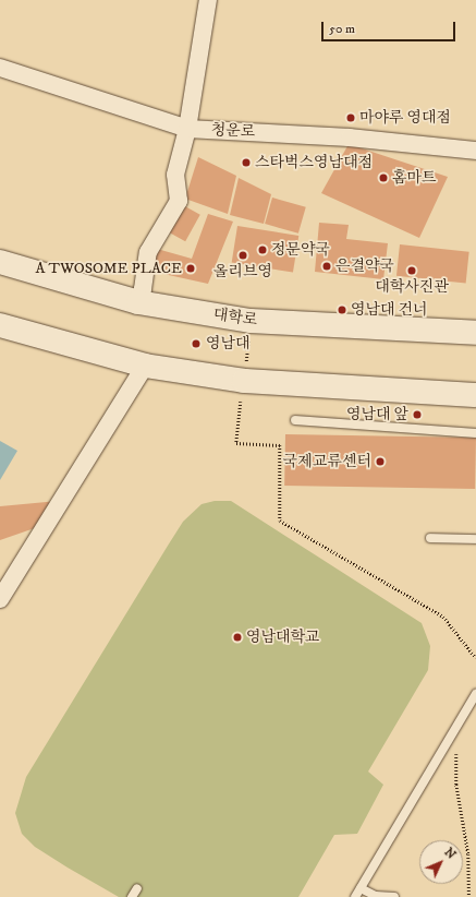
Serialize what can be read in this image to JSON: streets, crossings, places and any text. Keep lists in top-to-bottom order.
{
  "streets": {
    "main road": ["대학로"],
    "street": ["청운로"]
  },
  "places": [
    "마야루 영대점",
    "스타벅스영남대점",
    "홈마트",
    "정문약국",
    "올리브영",
    "은결약국",
    "A TWOSOME PLACE",
    "대학사진관",
    "영남대 건너",
    "영남대",
    "영남대 앞",
    "국제교류센터",
    "영남대학교"
  ],
  "scale_bar": "50 m",
  "north": "top right"
}
